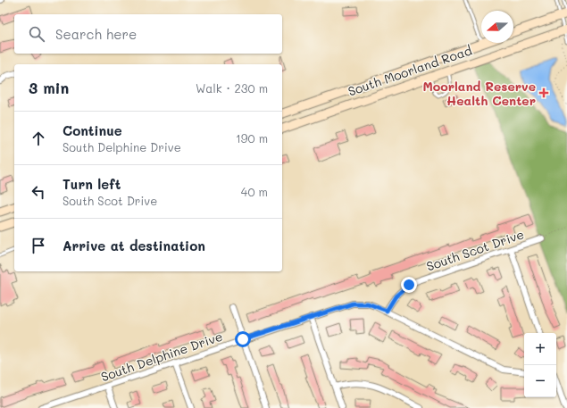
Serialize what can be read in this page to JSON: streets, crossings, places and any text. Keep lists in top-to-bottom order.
{
  "streets": {
    "main road": ["South Moorland Road"],
    "street": ["South Scot Drive", "South Delphine Drive"]
  },
  "crossings": [
    ["South Scot Drive", "South Delphine Drive"]
  ],
  "places": {
    "health": ["Moorland Reserve Health Center"]
  },
  "north": "left",
  "page": {
    "search": "Search here",
    "heading": ["3 min", "Walk · 230 m"],
    "list": [
      ["Continue", "South Delphine Drive", "190 m"],
      ["Turn left", "South Scot Drive", "40 m"],
      "Arrive at destination"
    ],
    "map_buttons": ["+", "−"]
  }
}
